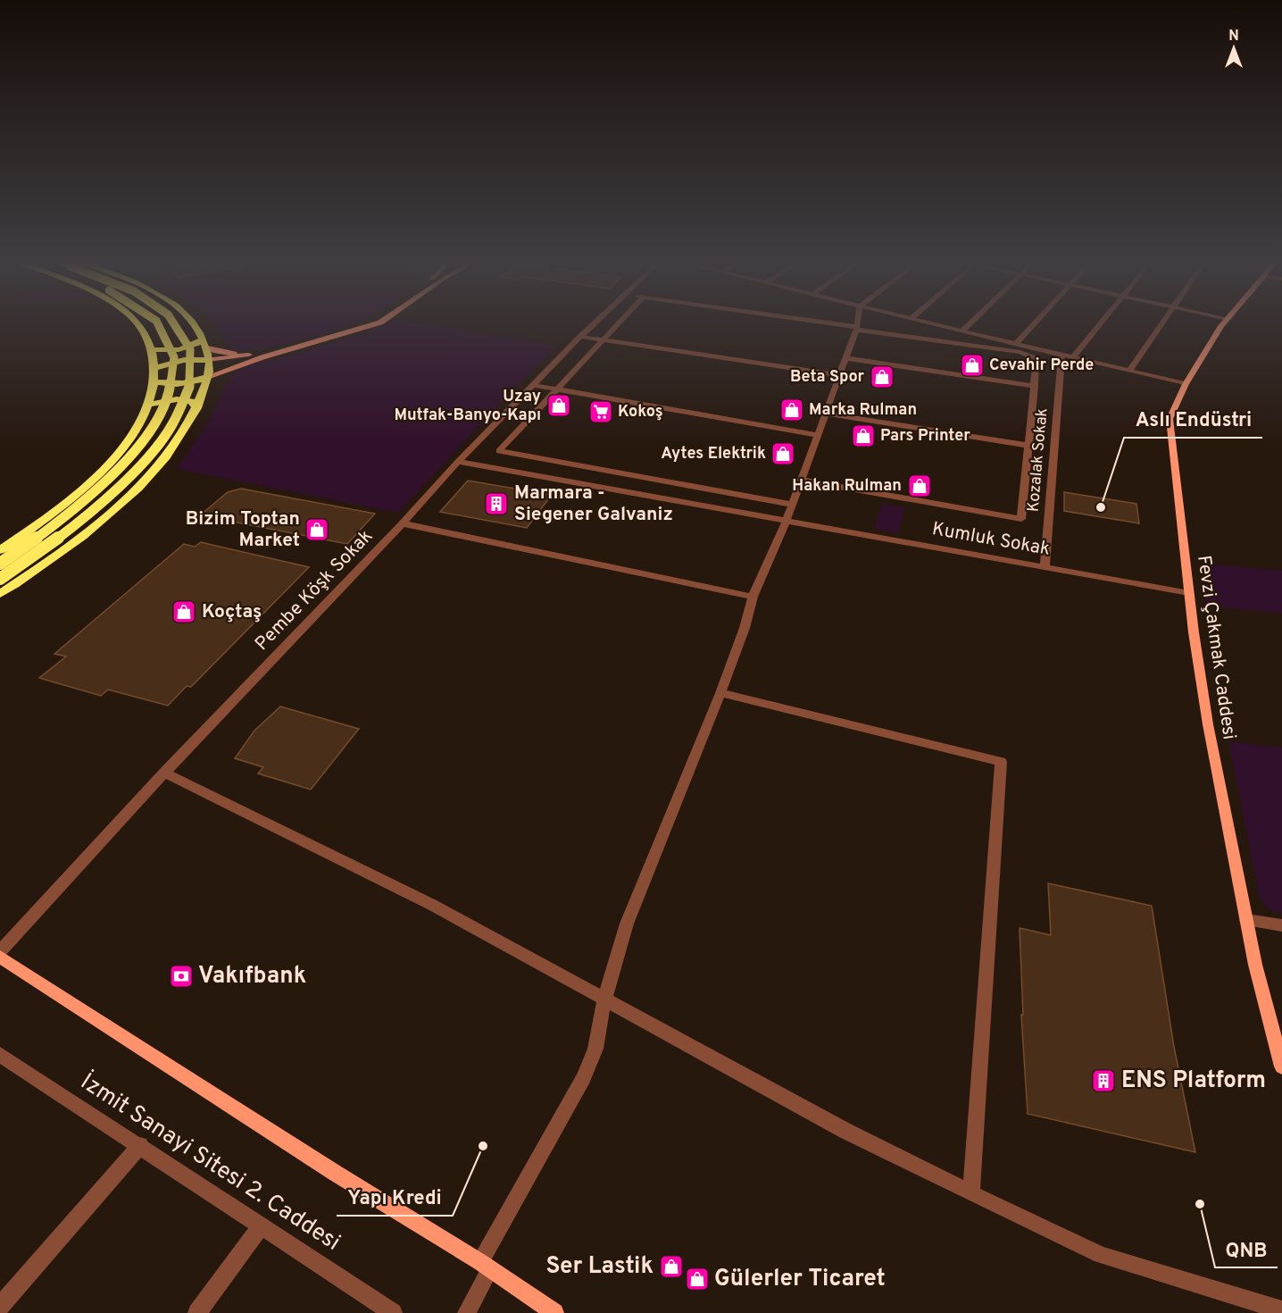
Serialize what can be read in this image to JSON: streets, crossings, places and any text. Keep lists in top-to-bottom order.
{
  "streets": {
    "street": [
      "Kozalak Sokak",
      "Kumluk Sokak",
      "Pembe Köşk Sokak",
      "Fevzi Çakmak Caddesi",
      "İzmit Sanayi Sitesi 2. Caddesi"
    ]
  },
  "crossings": [
    ["Kozalak Sokak", "Kumluk Sokak"],
    ["Kumluk Sokak", "Pembe Köşk Sokak"],
    ["Kumluk Sokak", "Fevzi Çakmak Caddesi"]
  ],
  "places": {
    "shop": [
      "Cevahir Perde",
      "Beta Spor",
      "Uzay Mutfak-Banyo-Kapı",
      "Marka Rulman",
      "Pars Printer",
      "Aytes Elektrik",
      "Hakan Rulman",
      "Bizim Toptan Market",
      "Koçtaş",
      "Ser Lastik",
      "Gülerler Ticaret"
    ],
    "supermarket": ["Kokoş"],
    "building": ["Marmara - Siegener Galvaniz", "ENS Platform"],
    "other": ["Aslı Endüstri", "Yapı Kredi", "QNB"],
    "bank": ["Vakıfbank"]
  },
  "north": "top"
}
